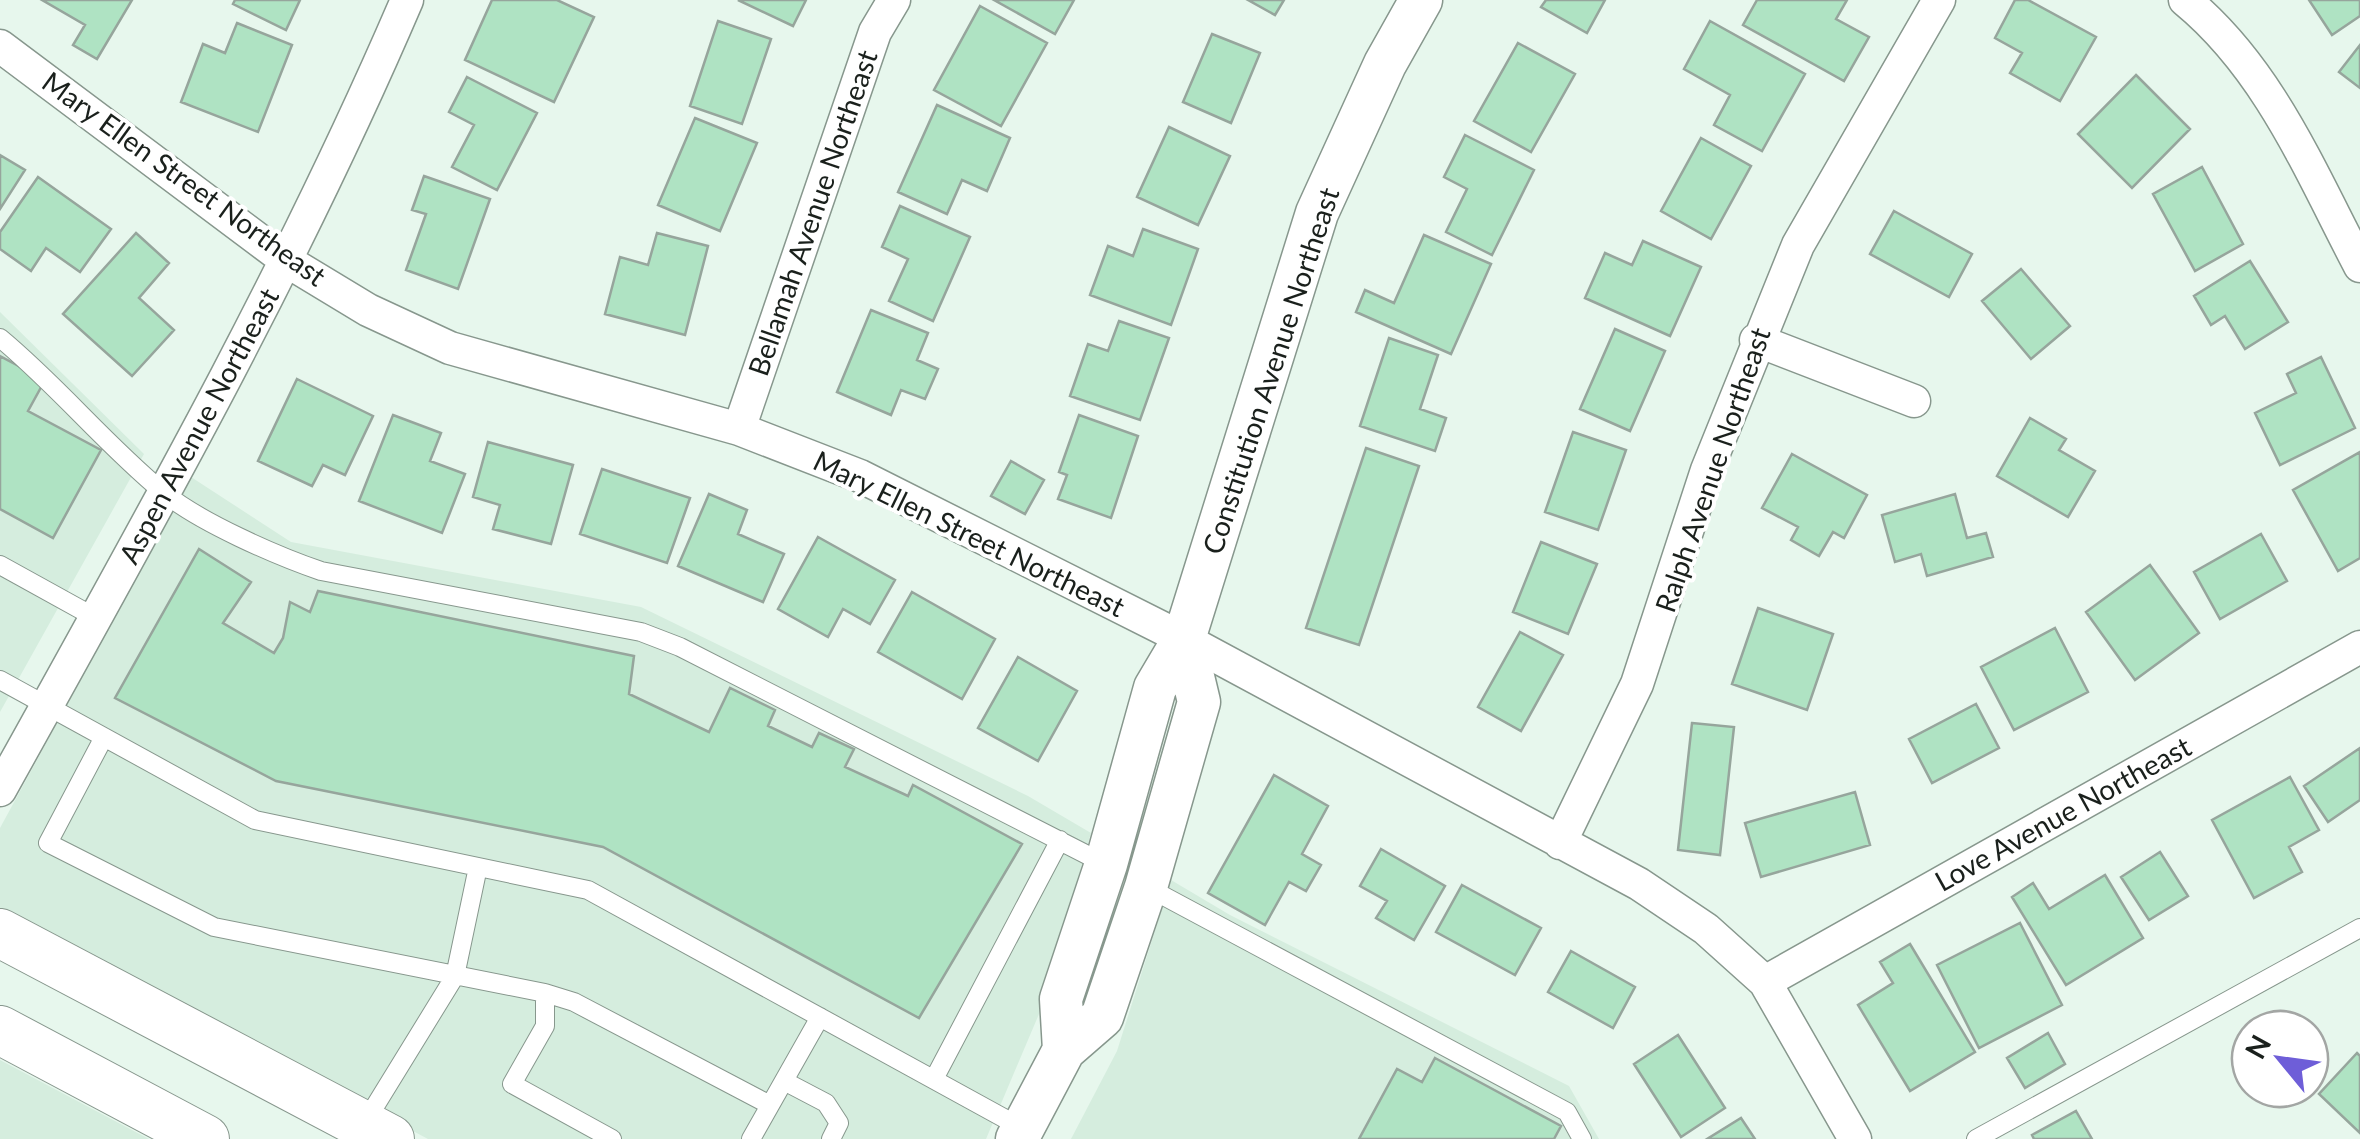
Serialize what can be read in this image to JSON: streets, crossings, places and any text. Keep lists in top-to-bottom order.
{
  "streets": {
    "street": [
      "Mary Ellen Street Northeast",
      "Bellamah Avenue Northeast",
      "Constitution Avenue Northeast",
      "Aspen Avenue Northeast",
      "Ralph Avenue Northeast",
      "Love Avenue Northeast"
    ]
  },
  "crossings": [
    ["Mary Ellen Street Northeast", "Bellamah Avenue Northeast"],
    ["Mary Ellen Street Northeast", "Constitution Avenue Northeast"],
    ["Mary Ellen Street Northeast", "Aspen Avenue Northeast"],
    ["Mary Ellen Street Northeast", "Ralph Avenue Northeast"],
    ["Mary Ellen Street Northeast", "Love Avenue Northeast"]
  ],
  "north": "top left"
}
